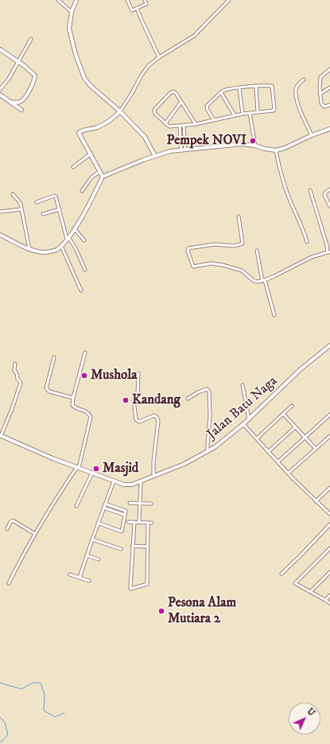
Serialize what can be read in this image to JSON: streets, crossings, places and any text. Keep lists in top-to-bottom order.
{
  "streets": {
    "street": ["Jalan Batu Naga"]
  },
  "places": [
    "Pempek NOVI",
    "Mushola",
    "Kandang",
    "Masjid",
    "Pesona Alam Mutiara 2"
  ],
  "north": "top right"
}
